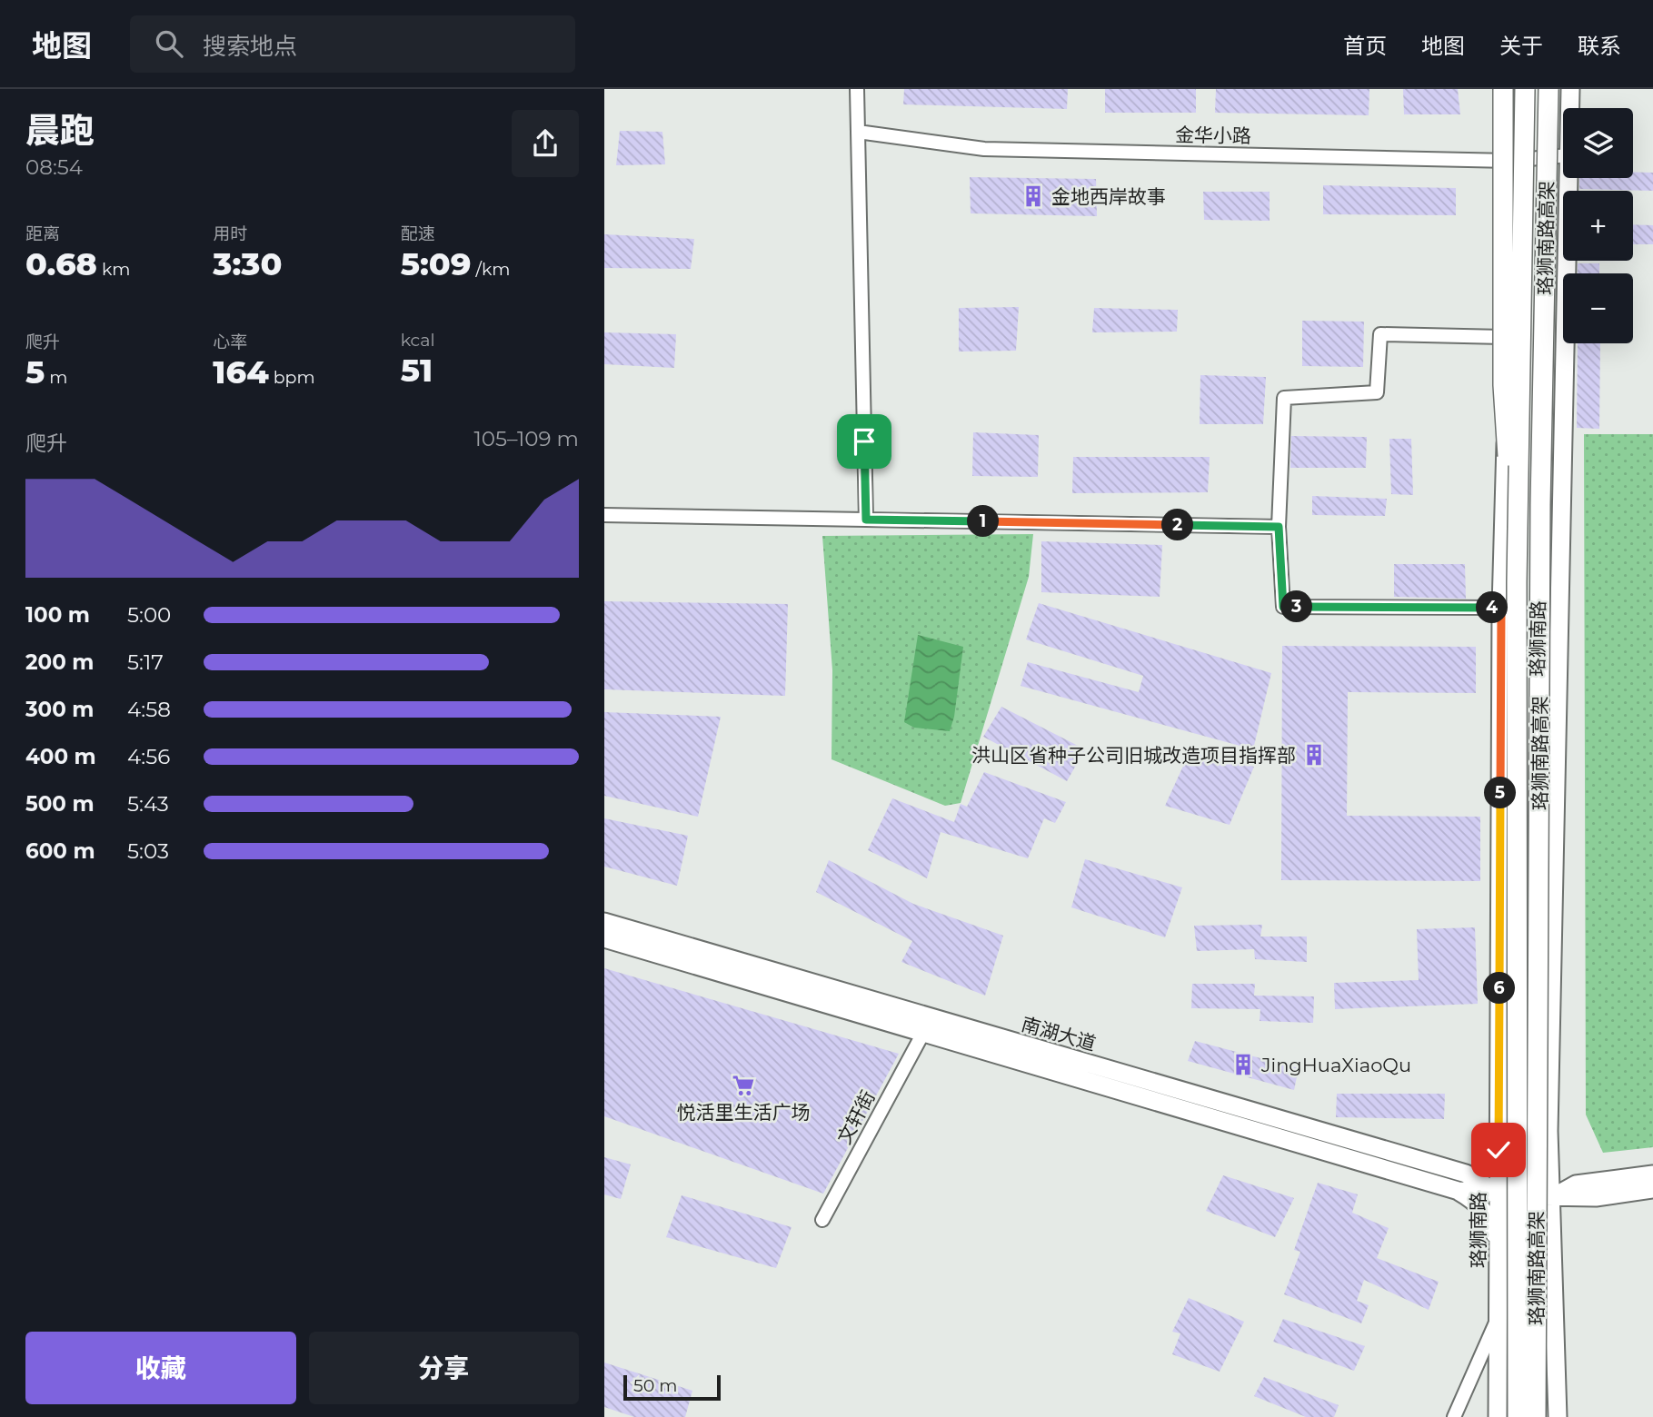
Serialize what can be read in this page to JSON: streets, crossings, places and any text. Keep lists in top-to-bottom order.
{
  "streets": {
    "highway": ["珞狮南路高架"],
    "main road": ["珞狮南路", "南湖大道"],
    "street": ["金华小路", "文轩街"]
  },
  "crossings": [
    ["金华小路", "珞狮南路"],
    ["珞狮南路", "南湖大道"],
    ["南湖大道", "文轩街"]
  ],
  "places": {
    "building": ["金地西岸故事", "洪山区省种子公司旧城改造项目指挥部", "JingHuaXiaoQu"],
    "supermarket": ["悦活里生活广场"]
  },
  "scale_bar": "50 m",
  "page": {
    "header": "地图",
    "search": "搜索地点",
    "nav": [
      "首页",
      "地图",
      "关于",
      "联系"
    ],
    "heading": ["晨跑", "08:54"],
    "map_buttons": ["+", "−"],
    "stats": [
      ["距离", "0.68 km"],
      ["用时", "3:30"],
      ["配速", "5:09 /km"],
      ["爬升", "5 m"],
      ["心率", "164 bpm"],
      ["kcal", "51"]
    ],
    "chart": ["爬升", "105–109 m"],
    "pins": [
      "1",
      "2",
      "3",
      "4",
      "5",
      "6"
    ],
    "list": [
      {
        "name": "100 m",
        "note": "5:00"
      },
      {
        "name": "200 m",
        "note": "5:17"
      },
      {
        "name": "300 m",
        "note": "4:58"
      },
      {
        "name": "400 m",
        "note": "4:56"
      },
      {
        "name": "500 m",
        "note": "5:43"
      },
      {
        "name": "600 m",
        "note": "5:03"
      }
    ],
    "buttons": ["收藏", "分享"],
    "scale": "50 m"
  }
}
